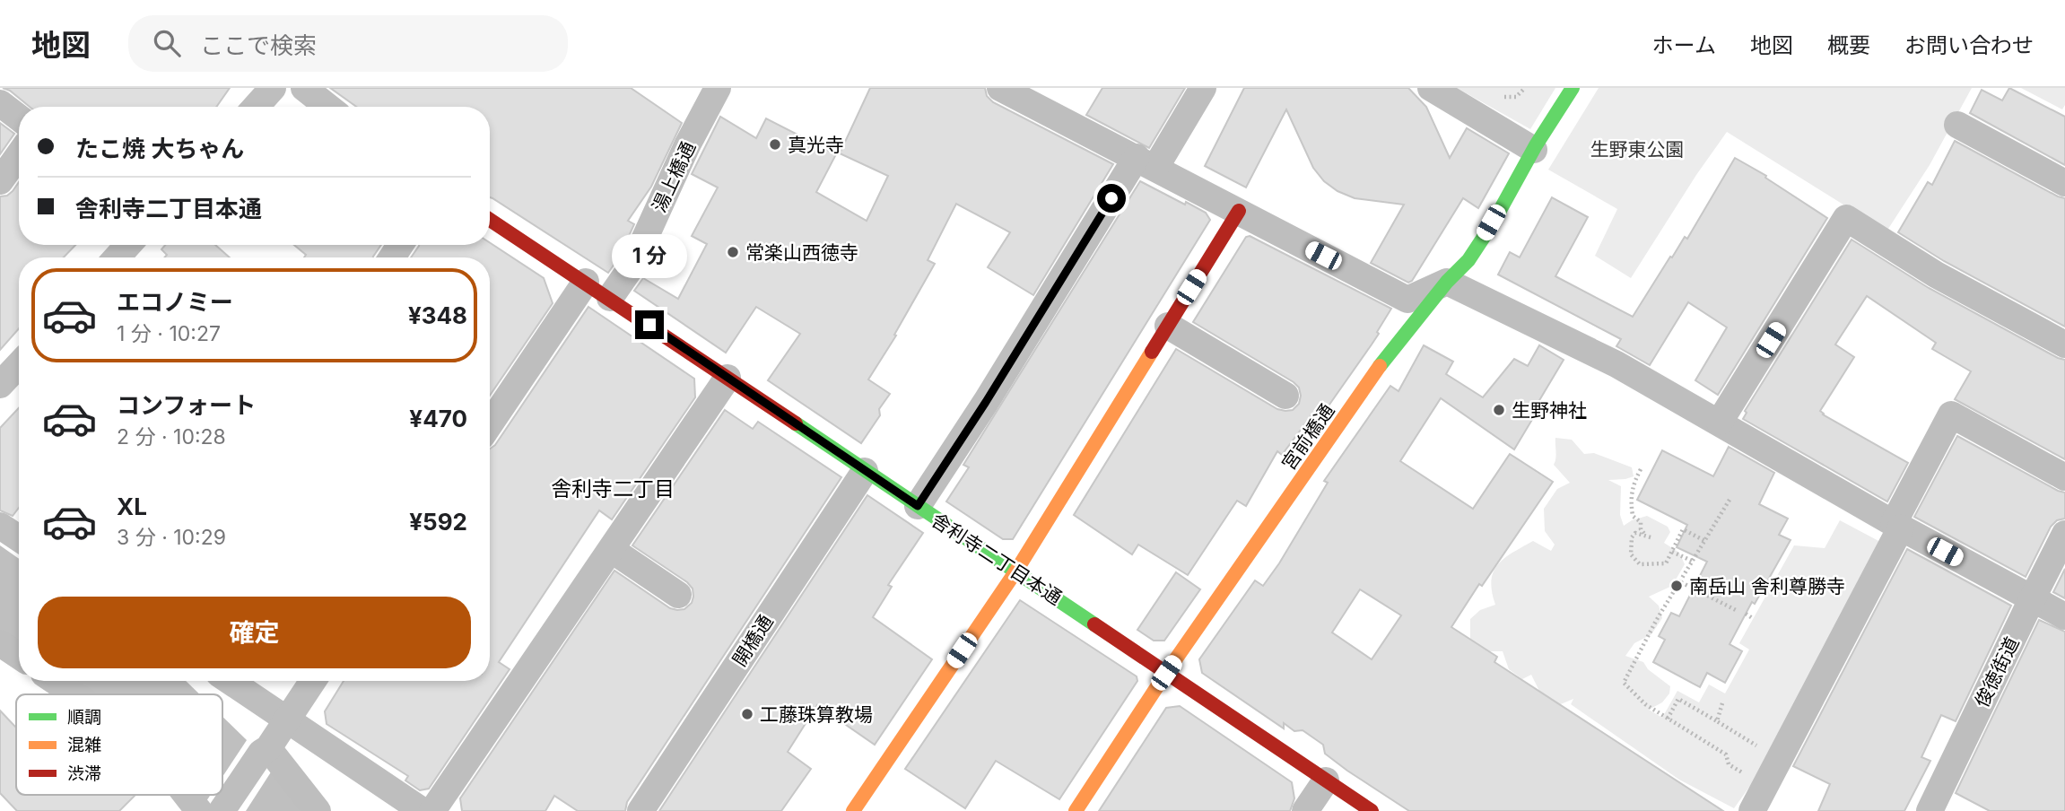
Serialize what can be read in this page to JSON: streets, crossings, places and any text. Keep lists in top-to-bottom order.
{
  "streets": {
    "street": [
      "湯上橋通",
      "宮前橋通",
      "舎利寺二丁目本通",
      "開橋通",
      "俊徳街道"
    ]
  },
  "crossings": [
    ["湯上橋通", "舎利寺二丁目本通"],
    ["宮前橋通", "舎利寺二丁目本通"],
    ["舎利寺二丁目本通", "開橋通"]
  ],
  "districts": ["舎利寺二丁目"],
  "parks": ["生野東公園"],
  "places": [
    "真光寺",
    "常楽山西徳寺",
    "生野神社",
    "南岳山 舎利尊勝寺",
    "工藤珠算教場"
  ],
  "legend": ["順調", "混雑", "渋滞"],
  "page": {
    "header": "地図",
    "search": "ここで検索",
    "nav": [
      "ホーム",
      "地図",
      "概要",
      "お問い合わせ"
    ],
    "banner": ["たこ焼 大ちゃん", "舎利寺二丁目本通"],
    "bubble": "1 分",
    "list": [
      {
        "name": "エコノミー",
        "note": "1 分 · 10:27",
        "value": "¥348"
      },
      {
        "name": "コンフォート",
        "note": "2 分 · 10:28",
        "value": "¥470"
      },
      {
        "name": "XL",
        "note": "3 分 · 10:29",
        "value": "¥592"
      }
    ],
    "buttons": "確定"
  }
}
